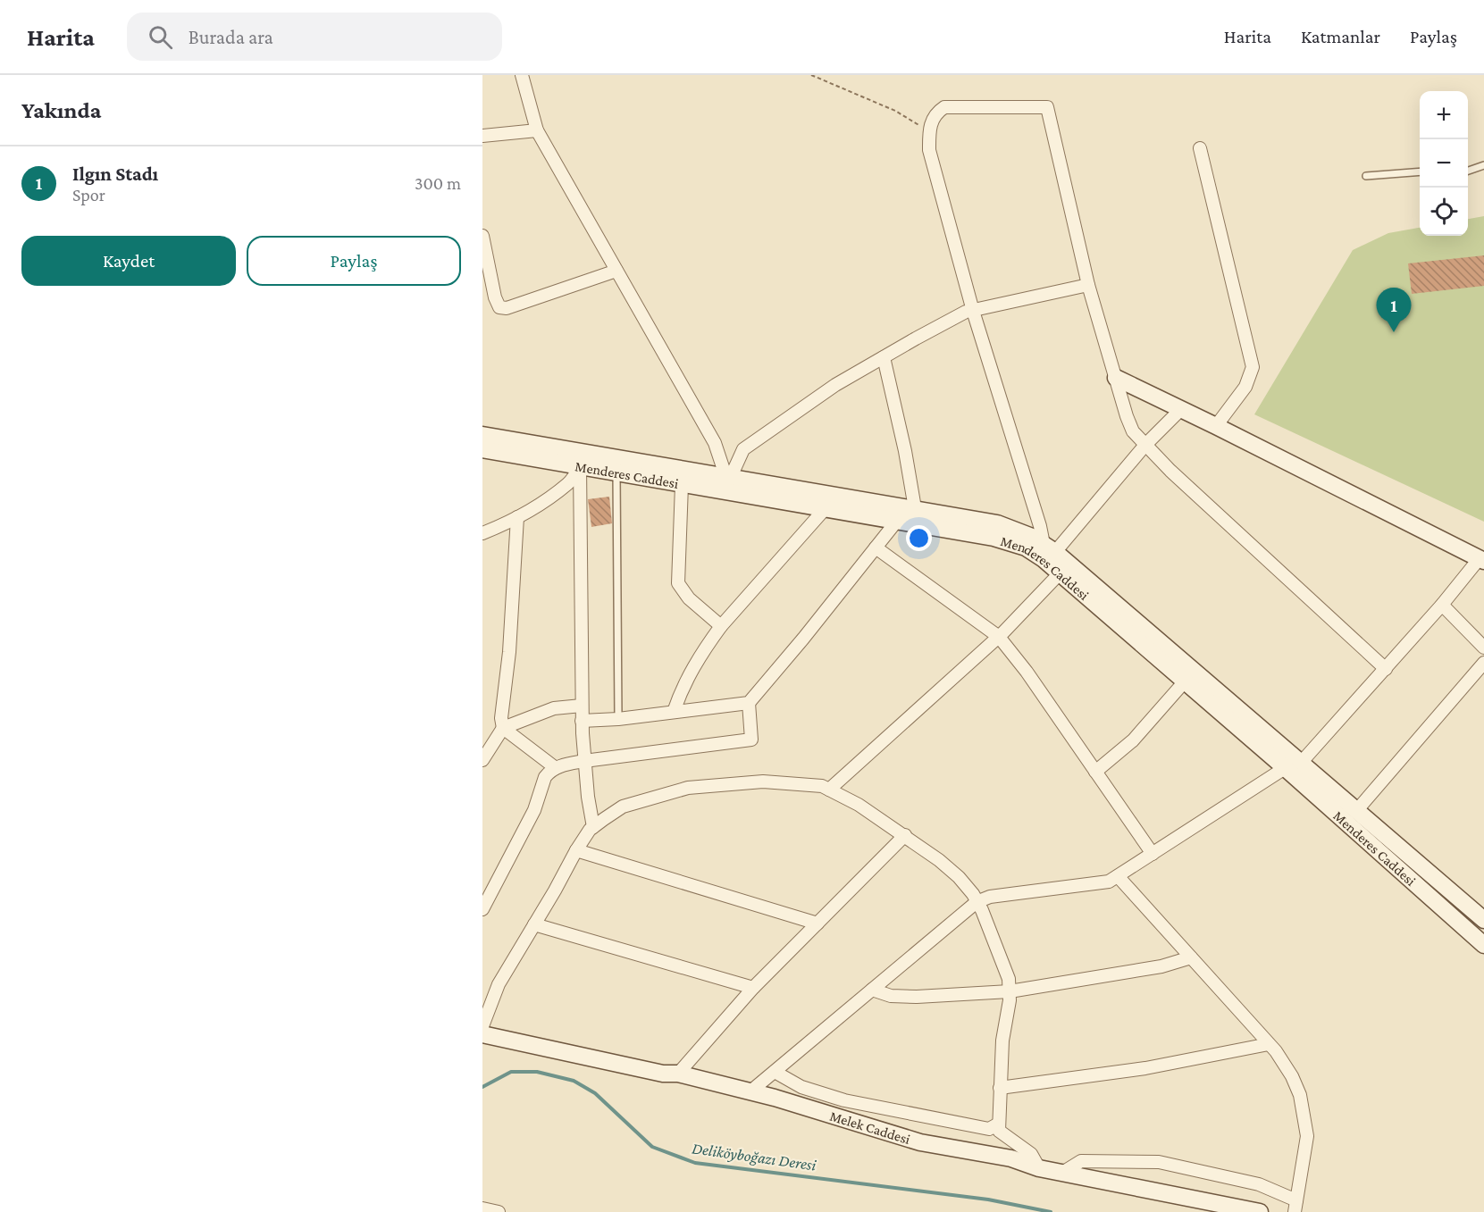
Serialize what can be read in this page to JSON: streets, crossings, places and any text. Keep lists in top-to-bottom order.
{
  "streets": {
    "main road": ["Menderes Caddesi", "Melek Caddesi"]
  },
  "water": ["Deliköyboğazı Deresi"],
  "page": {
    "header": "Harita",
    "search": "Burada ara",
    "nav": ["Harita", "Katmanlar", "Paylaş"],
    "heading": "Yakında",
    "map_buttons": ["+", "−"],
    "list": [
      {
        "mark": "1",
        "name": "Ilgın Stadı",
        "note": "Spor",
        "value": "300 m"
      }
    ],
    "buttons": ["Kaydet", "Paylaş"],
    "pins": "1"
  }
}
